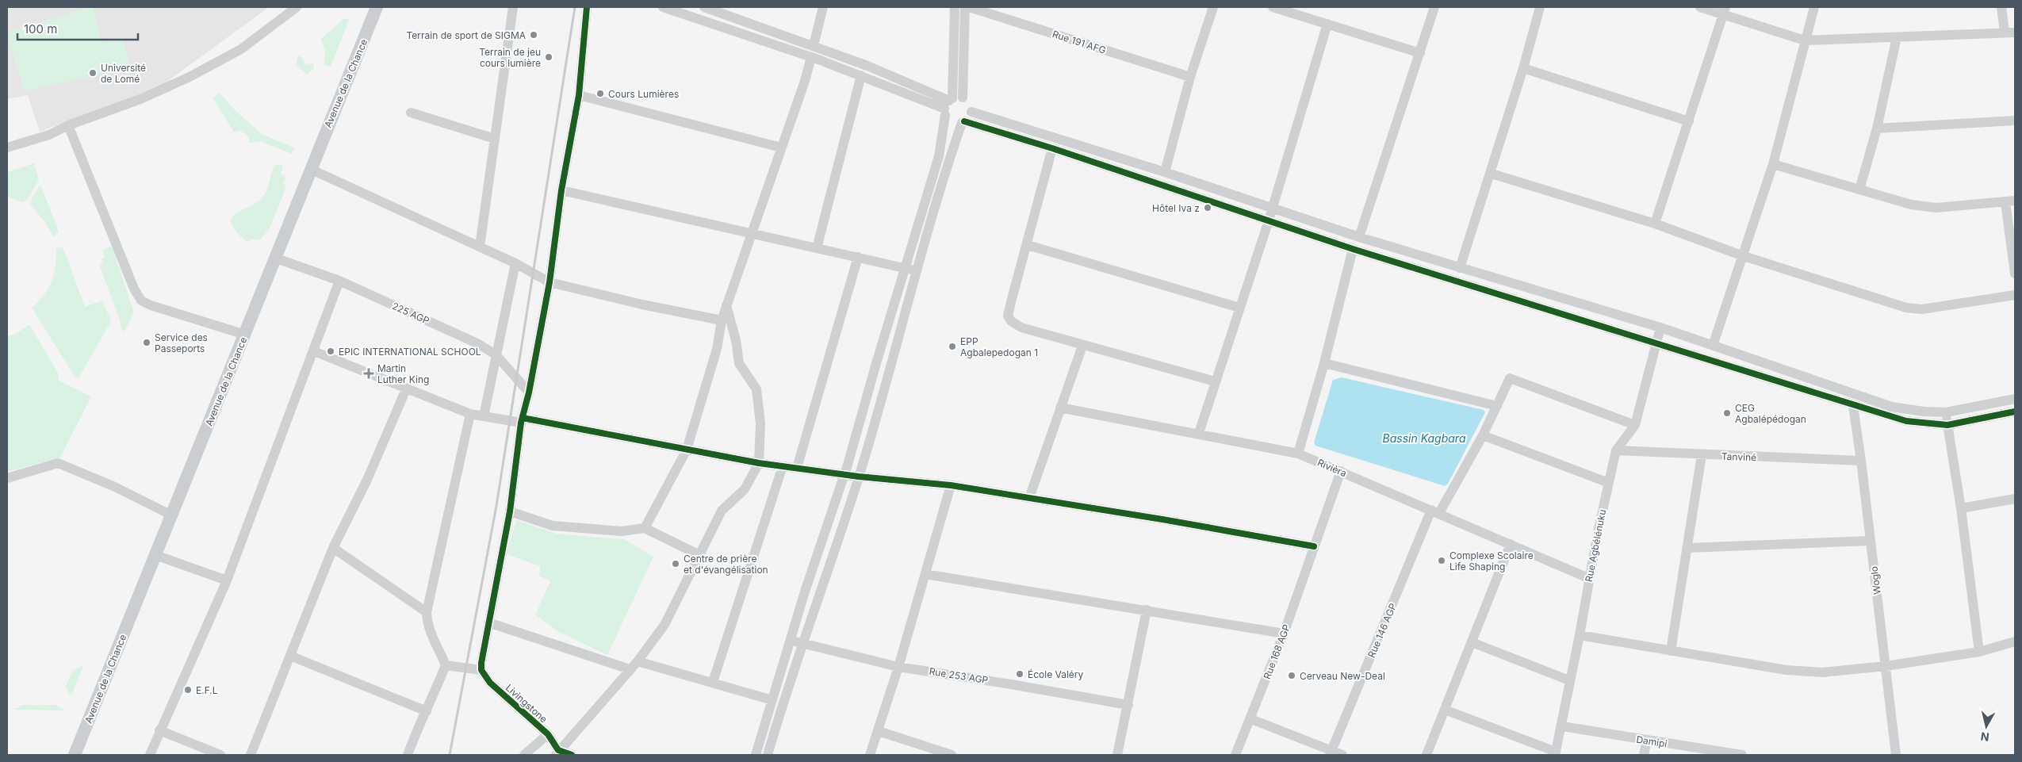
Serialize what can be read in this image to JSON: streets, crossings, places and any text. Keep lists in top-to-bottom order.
{
  "streets": {
    "main road": ["Avenue de la Chance"],
    "street": [
      "Rue 191 AFG",
      "225 AGP",
      "Tanviné",
      "Rivièra",
      "Rue Agbélénuku",
      "Woglo",
      "Rue 146 AGP",
      "Rue 168 AGP",
      "Rue 253 AGP",
      "Livingstone",
      "Damipi"
    ]
  },
  "crossings": [
    ["Avenue de la Chance", "225 AGP"],
    ["Tanviné", "Rue Agbélénuku"],
    ["Tanviné", "Woglo"],
    ["Rivièra", "Rue Agbélénuku"],
    ["Rivièra", "Rue 146 AGP"],
    ["Rivièra", "Rue 168 AGP"],
    ["Rue Agbélénuku", "Rue 146 AGP"],
    ["Rue Agbélénuku", "Damipi"]
  ],
  "water": ["Bassin Kagbara"],
  "places": {
    "other": [
      "Terrain de sport de SIGMA",
      "Terrain de jeu cours lumière",
      "Université de Lomé",
      "Cours Lumières",
      "Hôtel Iva z",
      "Service des Passeports",
      "EPP Agbalepedogan 1",
      "EPIC INTERNATIONAL SCHOOL",
      "CEG Agbalépédogan",
      "Complexe Scolaire Life Shaping",
      "Centre de prière et d'évangélisation",
      "École Valéry",
      "Cerveau New-Deal",
      "E.F.L"
    ],
    "health": ["Martin Luther King"]
  },
  "scale_bar": "100 m",
  "north": "bottom"
}
